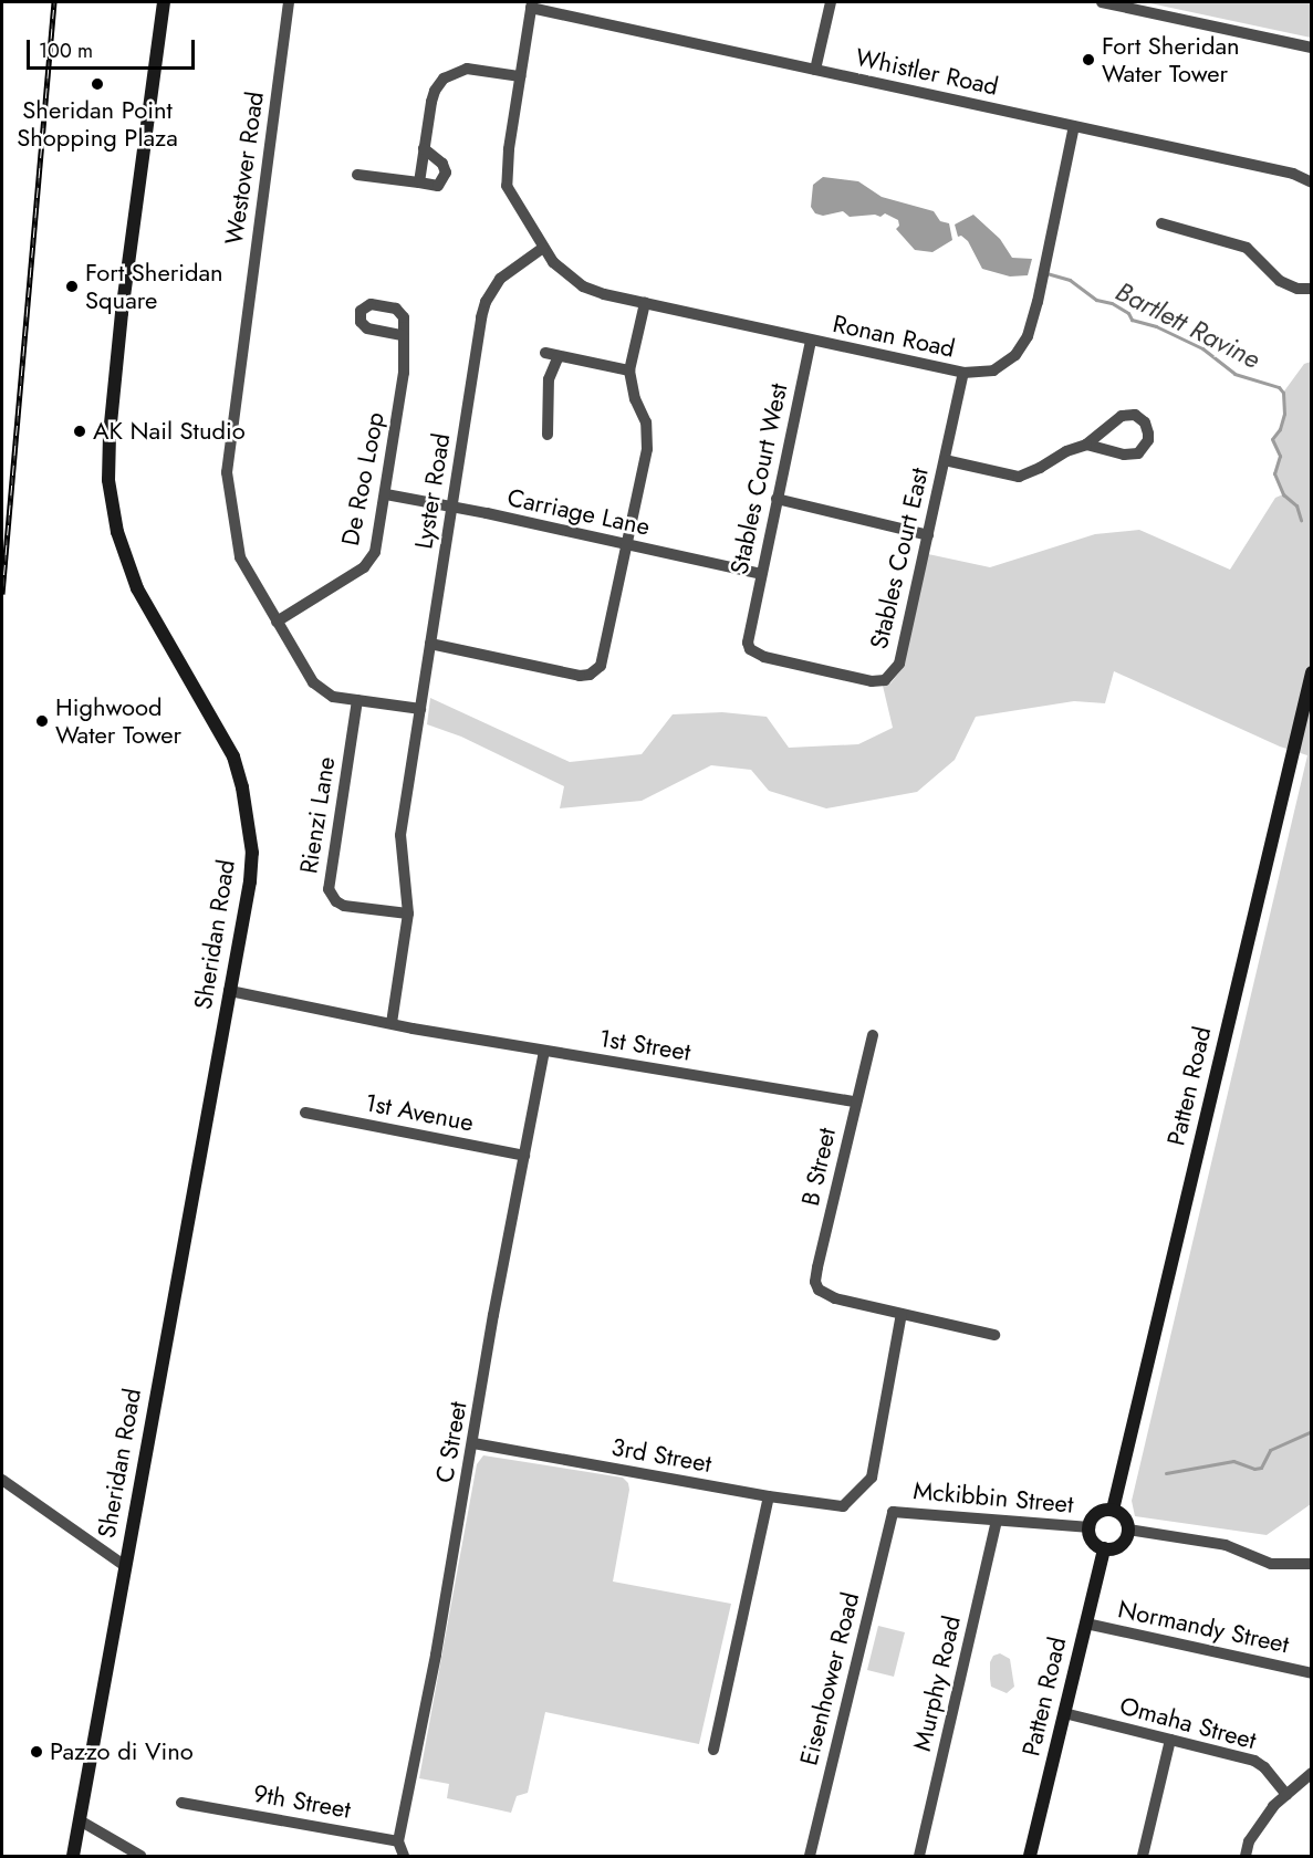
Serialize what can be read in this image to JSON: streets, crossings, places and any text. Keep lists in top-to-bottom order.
{
  "streets": {
    "main road": ["Sheridan Road", "Patten Road"],
    "street": [
      "Whistler Road",
      "Westover Road",
      "Ronan Road",
      "De Roo Loop",
      "Stables Court West",
      "Lyster Road",
      "Carriage Lane",
      "Stables Court East",
      "Rienzi Lane",
      "1st Street",
      "1st Avenue",
      "B Street",
      "C Street",
      "3rd Street",
      "Mckibbin Street",
      "Normandy Street",
      "Eisenhower Road",
      "Murphy Road",
      "Omaha Street",
      "9th Street"
    ]
  },
  "crossings": [
    ["Whistler Road", "Ronan Road"],
    ["Westover Road", "De Roo Loop"],
    ["Westover Road", "Lyster Road"],
    ["Westover Road", "Rienzi Lane"],
    ["Ronan Road", "Stables Court West"],
    ["Ronan Road", "Lyster Road"],
    ["Ronan Road", "Stables Court East"],
    ["De Roo Loop", "Carriage Lane"],
    ["Stables Court West", "Carriage Lane"],
    ["Stables Court West", "Stables Court East"],
    ["Lyster Road", "Carriage Lane"],
    ["Lyster Road", "Rienzi Lane"],
    ["Lyster Road", "1st Street"],
    ["Sheridan Road", "1st Street"],
    ["1st Street", "B Street"],
    ["1st Street", "C Street"],
    ["Patten Road", "Mckibbin Street"],
    ["Patten Road", "Normandy Street"],
    ["Patten Road", "Omaha Street"],
    ["1st Avenue", "C Street"],
    ["B Street", "3rd Street"],
    ["C Street", "3rd Street"],
    ["C Street", "9th Street"],
    ["Mckibbin Street", "Eisenhower Road"],
    ["Mckibbin Street", "Murphy Road"]
  ],
  "water": ["Bartlett Ravine"],
  "places": [
    "Fort Sheridan Water Tower",
    "Sheridan Point Shopping Plaza",
    "Fort Sheridan Square",
    "AK Nail Studio",
    "Highwood Water Tower",
    "Pazzo di Vino"
  ],
  "scale_bar": "100 m"
}
